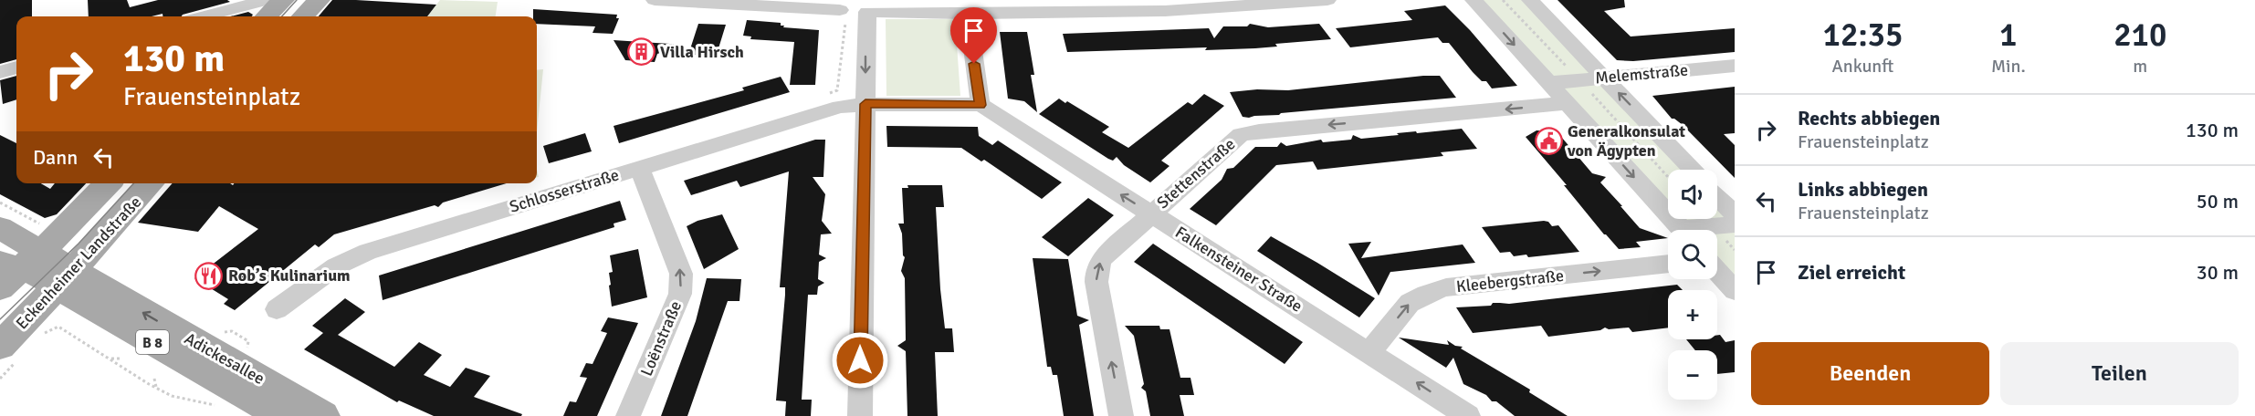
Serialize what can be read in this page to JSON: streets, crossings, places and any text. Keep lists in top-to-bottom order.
{
  "streets": {
    "main road": ["Eckenheimer Landstraße", "B 8", "Adickesallee"],
    "street": [
      "Melemstraße",
      "Stettenstraße",
      "Schlosserstraße",
      "Falkensteiner Straße",
      "Kleebergstraße",
      "Loënstraße"
    ]
  },
  "crossings": [
    ["Stettenstraße", "Falkensteiner Straße"],
    ["Schlosserstraße", "Falkensteiner Straße"],
    ["Schlosserstraße", "Loënstraße"],
    ["Eckenheimer Landstraße", "B 8"],
    ["Eckenheimer Landstraße", "Adickesallee"],
    ["Falkensteiner Straße", "Kleebergstraße"],
    ["B 8", "Adickesallee"]
  ],
  "one_way": ["Falkensteiner Straße", "Kleebergstraße"],
  "places": {
    "building": ["Villa Hirsch"],
    "public building": ["Generalkonsulat von Ägypten"],
    "restaurant": ["Rob’s Kulinarium"]
  },
  "page": {
    "eta": [
      "12:35",
      "Ankunft",
      "1",
      "Min.",
      "210",
      "m"
    ],
    "turn": ["130 m", "Frauensteinplatz"],
    "list": [
      {
        "name": "Rechts abbiegen",
        "note": "Frauensteinplatz",
        "value": "130 m"
      },
      {
        "name": "Links abbiegen",
        "note": "Frauensteinplatz",
        "value": "50 m"
      },
      {
        "name": "Ziel erreicht",
        "value": "30 m"
      }
    ],
    "then": "Dann",
    "map_buttons": ["+", "−"],
    "buttons": ["Beenden", "Teilen"]
  }
}
